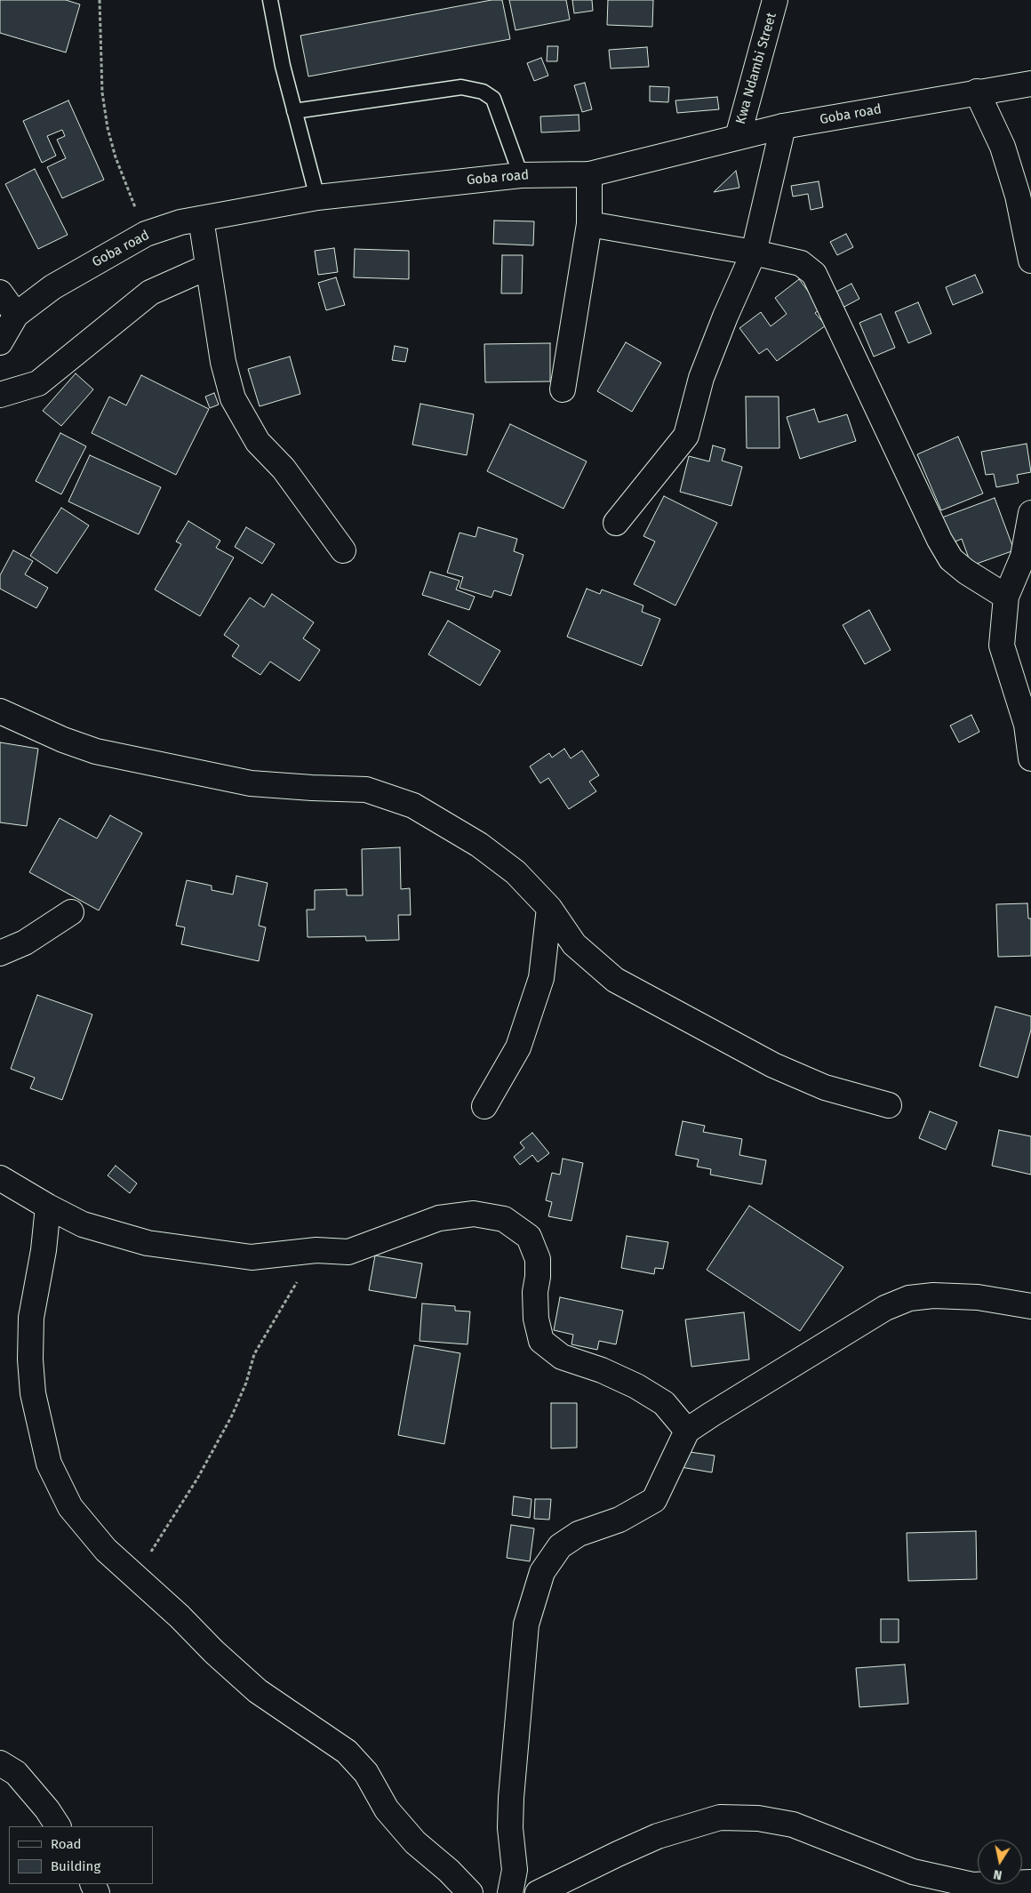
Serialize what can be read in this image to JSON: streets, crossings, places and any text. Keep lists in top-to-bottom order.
{
  "streets": {
    "street": ["Kwa Ndambi Street", "Goba road"]
  },
  "crossings": [
    ["Kwa Ndambi Street", "Goba road"]
  ],
  "legend": ["Road", "Building"],
  "north": "bottom"
}
